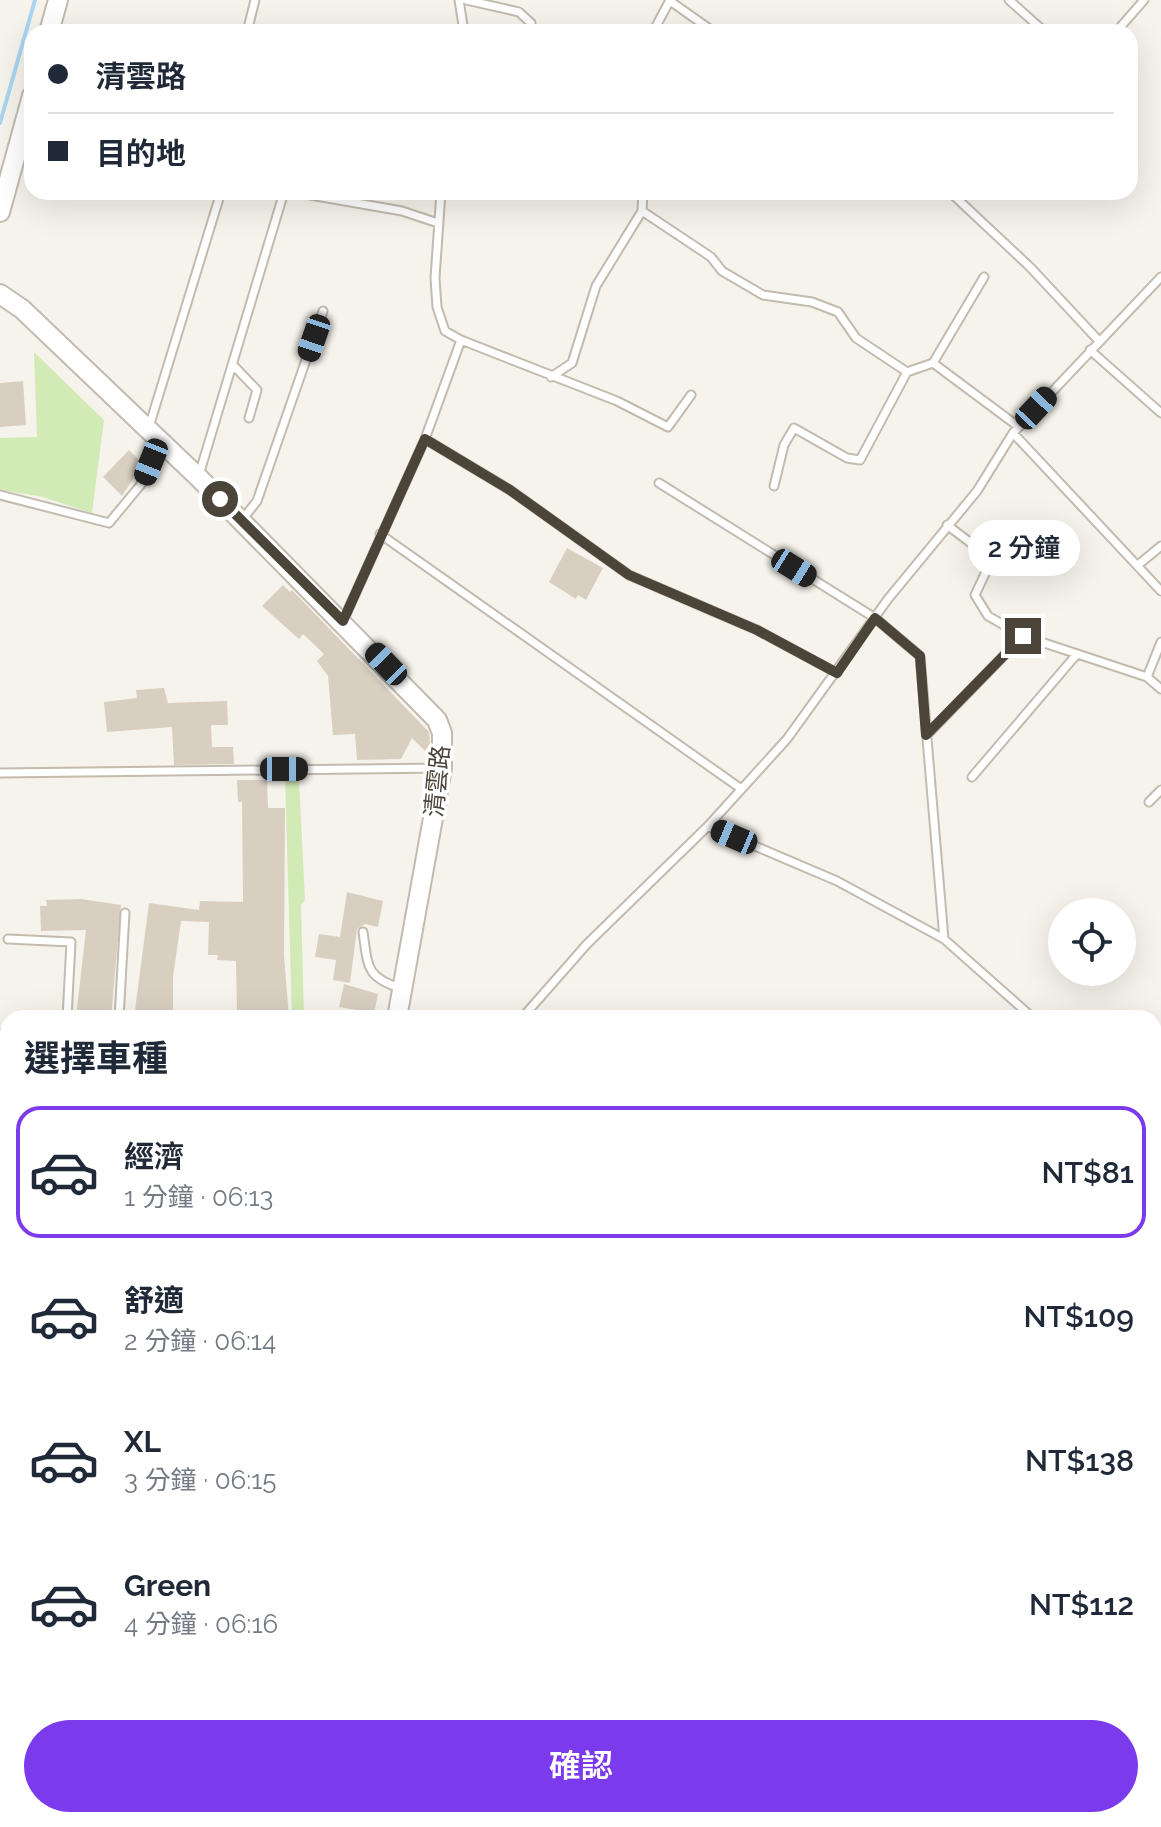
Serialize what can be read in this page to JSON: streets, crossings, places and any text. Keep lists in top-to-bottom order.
{
  "streets": {
    "street": ["清雲路"]
  },
  "page": {
    "banner": ["清雲路", "目的地"],
    "bubble": "2 分鐘",
    "heading": "選擇車種",
    "list": [
      {
        "name": "經濟",
        "note": "1 分鐘 · 06:13",
        "value": "NT$81"
      },
      {
        "name": "舒適",
        "note": "2 分鐘 · 06:14",
        "value": "NT$109"
      },
      {
        "name": "XL",
        "note": "3 分鐘 · 06:15",
        "value": "NT$138"
      },
      {
        "name": "Green",
        "note": "4 分鐘 · 06:16",
        "value": "NT$112"
      }
    ],
    "buttons": "確認"
  }
}
